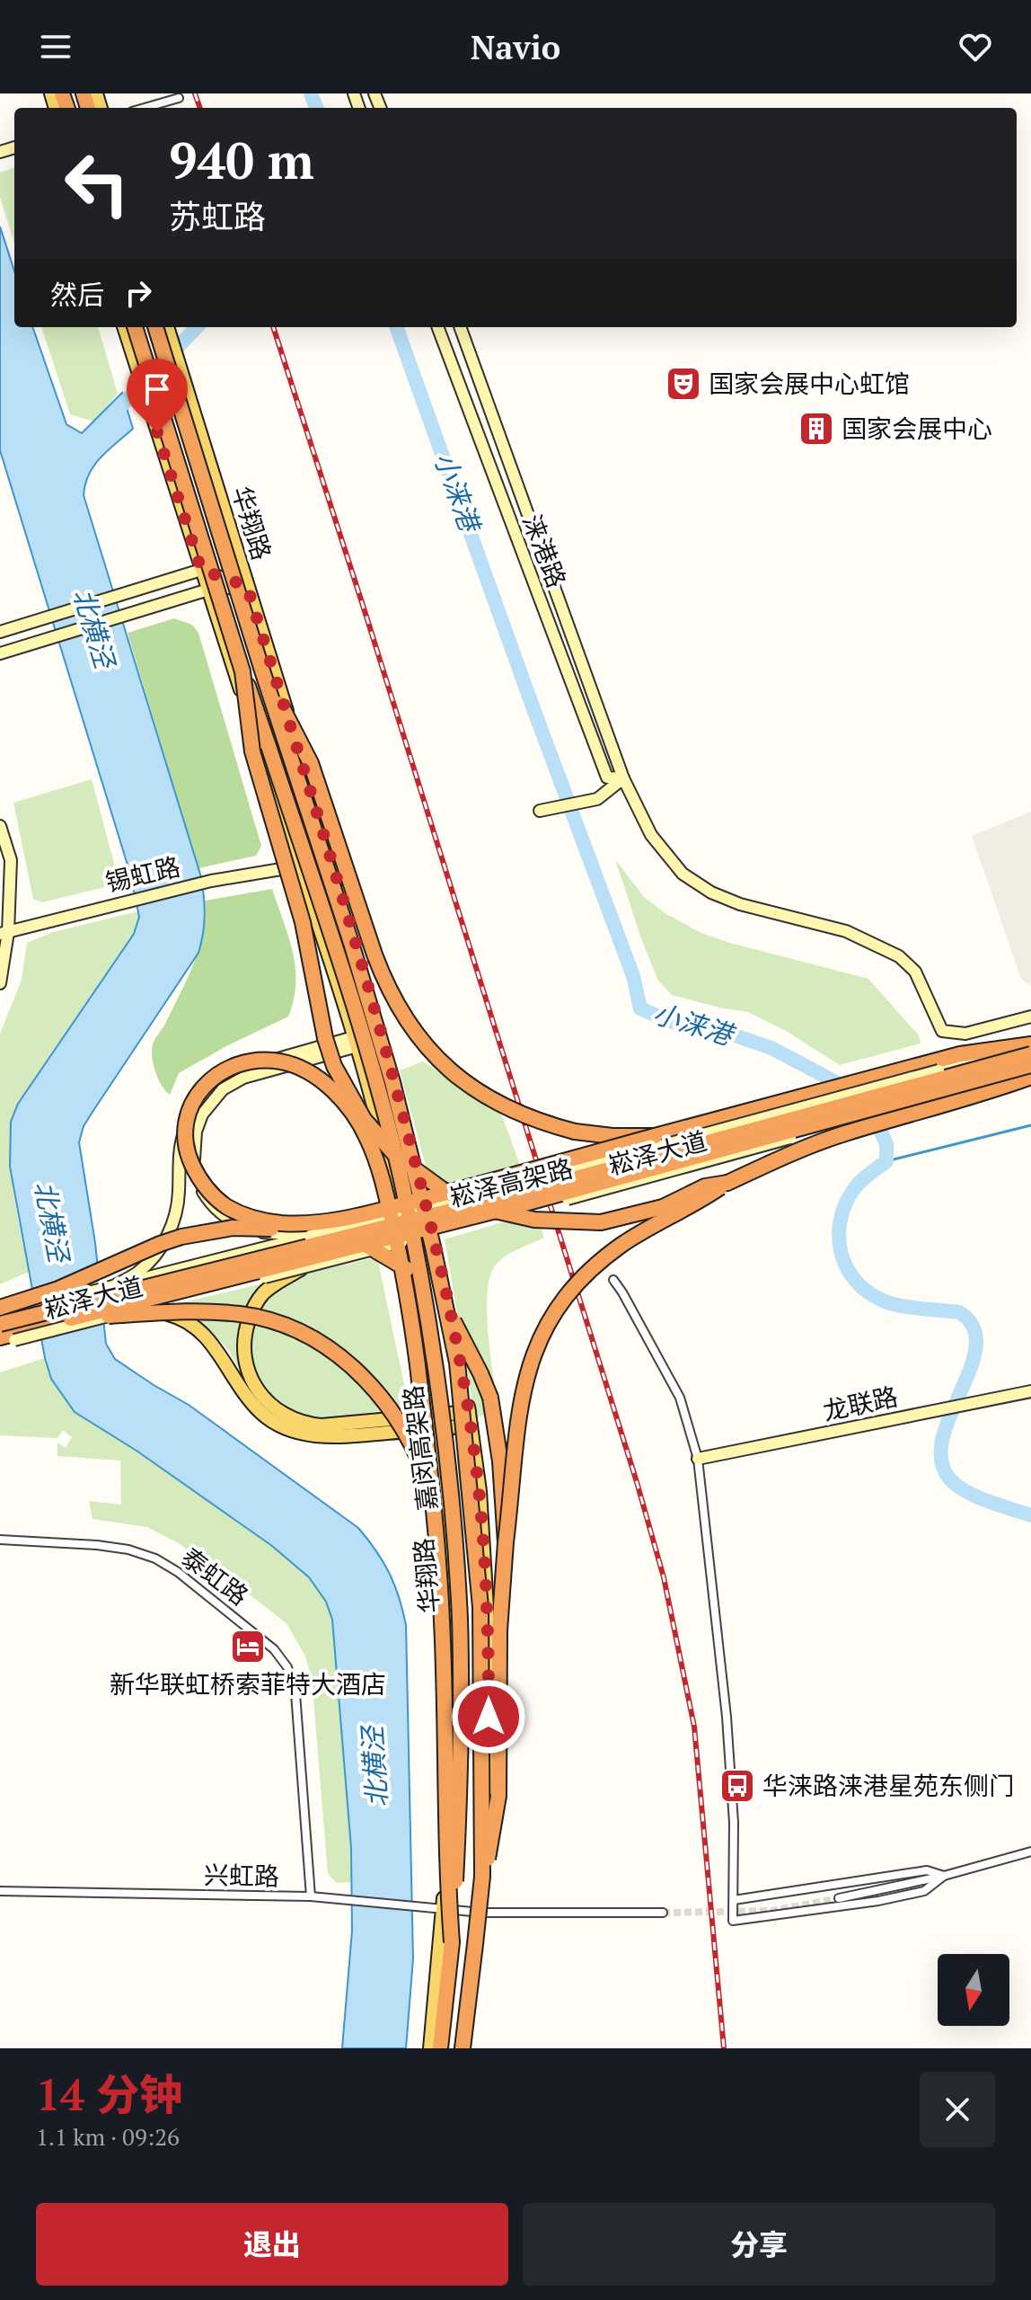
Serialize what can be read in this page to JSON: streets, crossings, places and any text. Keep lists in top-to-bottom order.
{
  "streets": {
    "highway": ["崧泽高架路", "嘉闵高架路"],
    "main road": [
      "华翔路",
      "涞港路",
      "锡虹路",
      "崧泽大道",
      "龙联路"
    ],
    "street": ["泰虹路", "兴虹路"]
  },
  "crossings": [
    ["华翔路", "锡虹路"],
    ["华翔路", "兴虹路"],
    ["崧泽大道", "崧泽高架路"],
    ["泰虹路", "兴虹路"]
  ],
  "water": ["小涞港", "北横泾"],
  "places": {
    "theatre": ["国家会展中心虹馆"],
    "building": ["国家会展中心"],
    "hotel": ["新华联虹桥索菲特大酒店"],
    "bus stop": ["华涞路涞港星苑东侧门"]
  },
  "north": "bottom",
  "page": {
    "header": "Navio",
    "turn": ["940 m", "苏虹路"],
    "then": "然后",
    "heading": ["14 分钟", "1.1 km · 09:26"],
    "buttons": ["退出", "分享"]
  }
}
